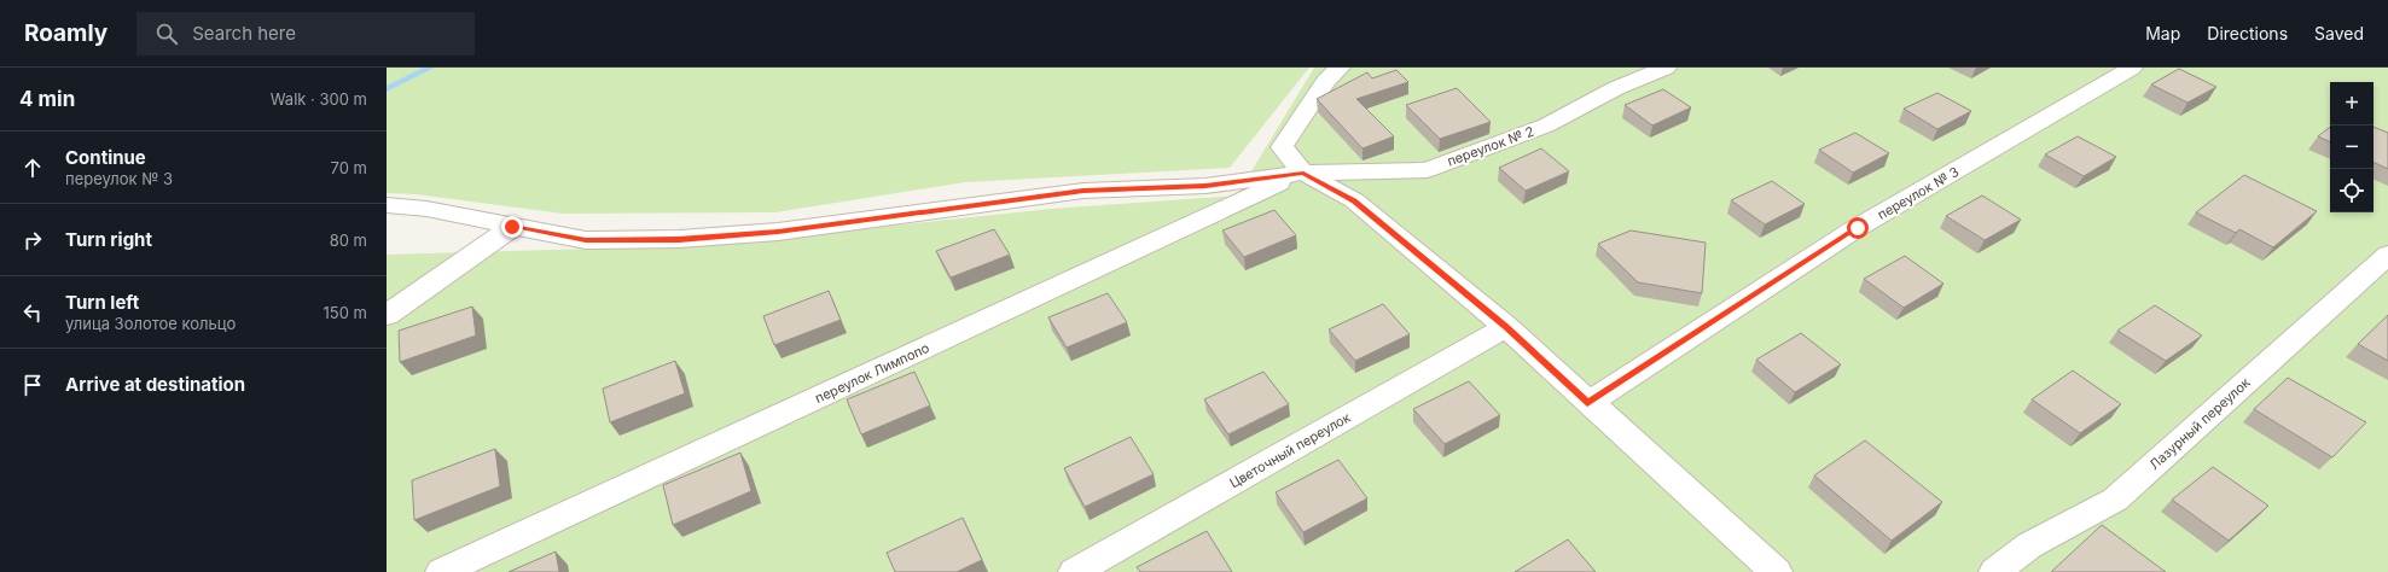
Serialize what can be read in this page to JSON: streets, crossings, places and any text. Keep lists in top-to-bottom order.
{
  "streets": {
    "street": [
      "переулок № 2",
      "переулок № 3",
      "переулок Лимпопо",
      "Лазурный переулок",
      "Цветочный переулок"
    ]
  },
  "crossings": [
    ["переулок № 2", "переулок Лимпопо"]
  ],
  "page": {
    "header": "Roamly",
    "search": "Search here",
    "nav": ["Map", "Directions", "Saved"],
    "heading": ["4 min", "Walk · 300 m"],
    "map_buttons": ["+", "−"],
    "list": [
      ["Continue", "переулок № 3", "70 m"],
      ["Turn right", "80 m"],
      ["Turn left", "улица Золотое кольцо", "150 m"],
      "Arrive at destination"
    ]
  }
}
